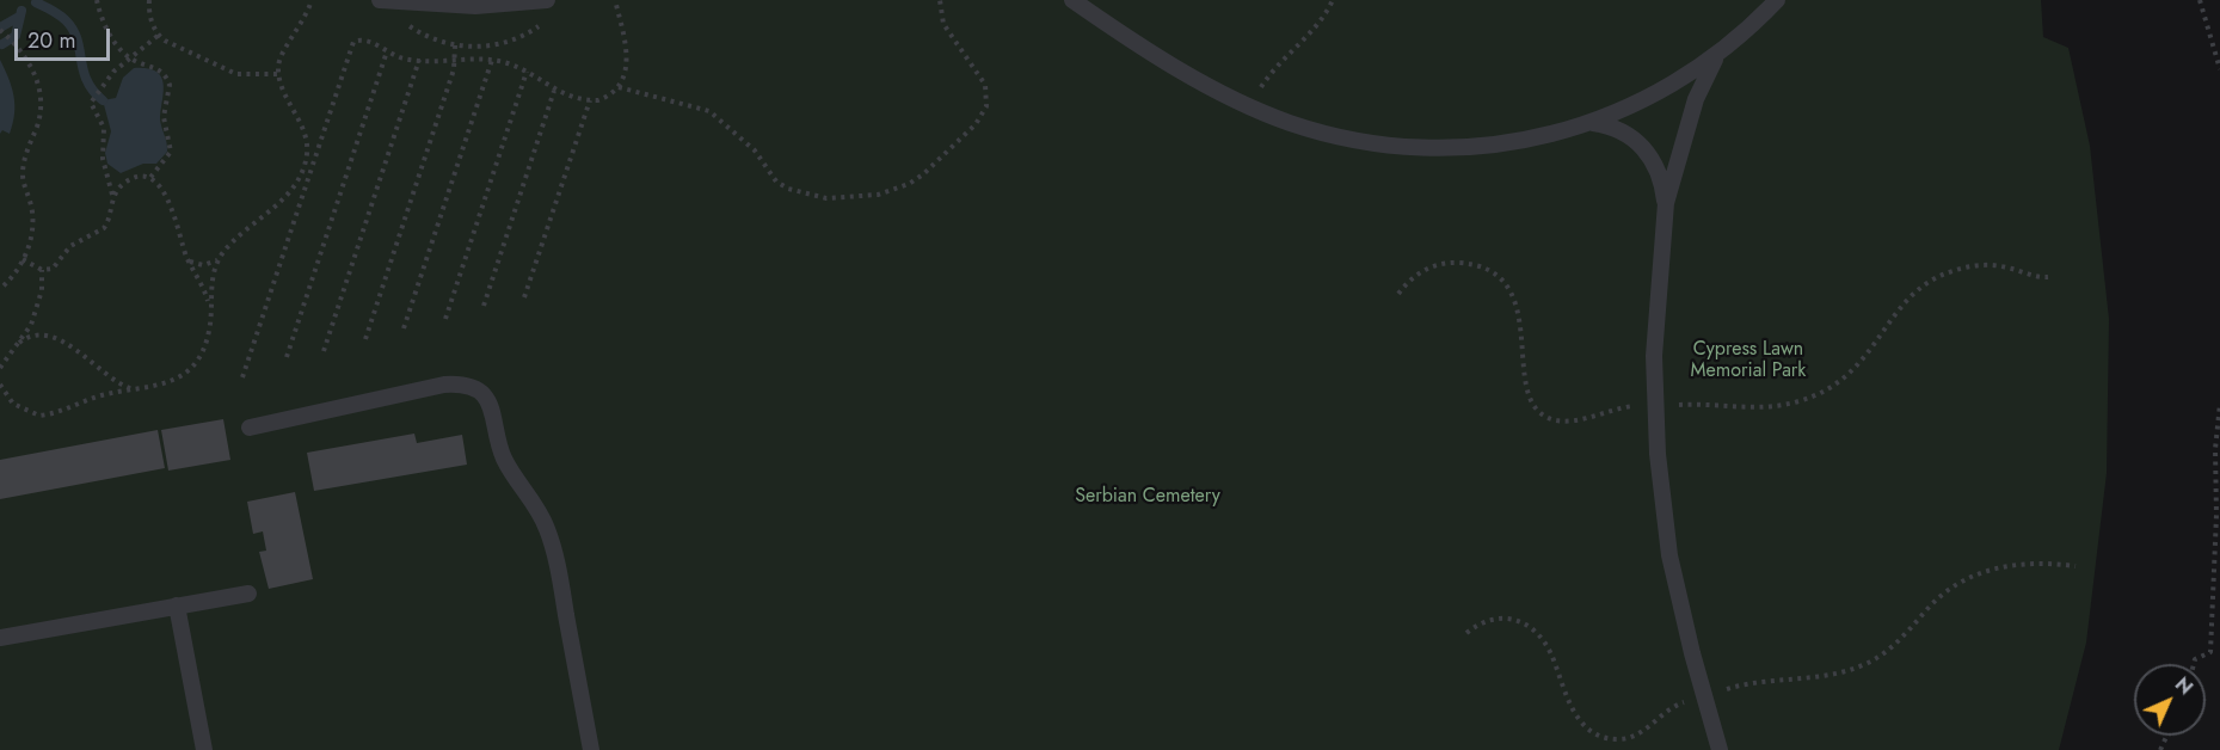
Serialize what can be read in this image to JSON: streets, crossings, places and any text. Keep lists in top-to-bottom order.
{
  "parks": ["Cypress Lawn Memorial Park", "Serbian Cemetery"],
  "scale_bar": "20 m",
  "north": "top right"
}
